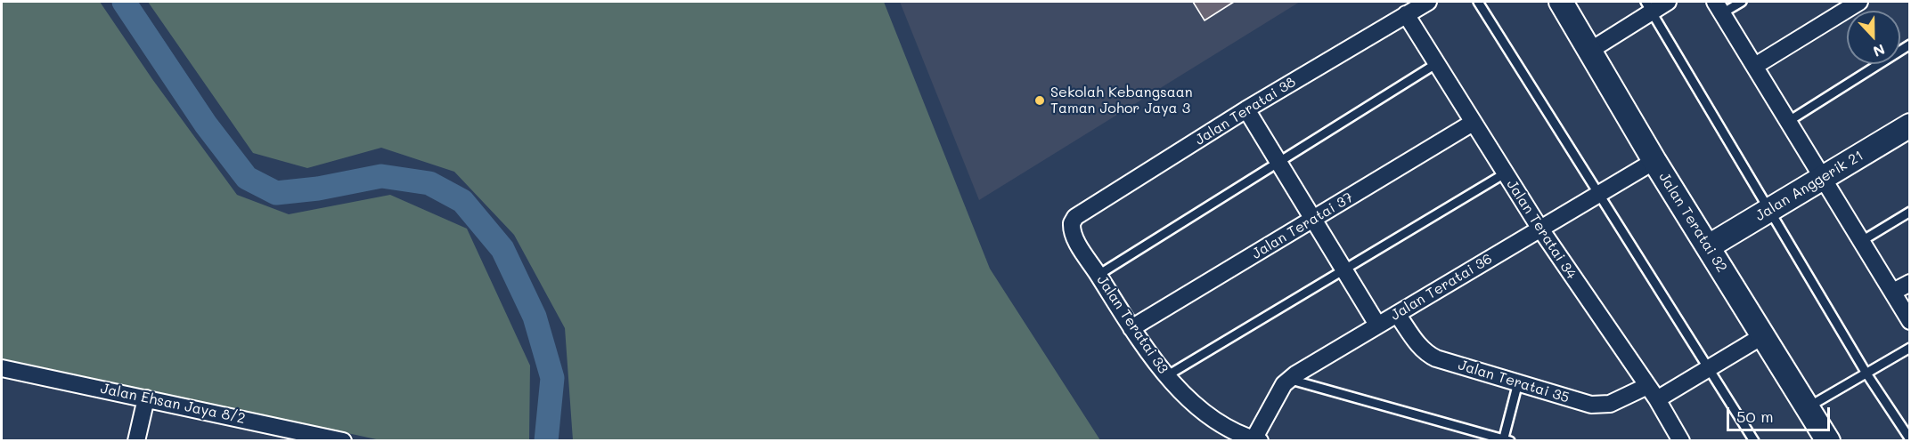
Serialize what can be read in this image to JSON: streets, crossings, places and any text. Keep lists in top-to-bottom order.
{
  "streets": {
    "street": [
      "Jalan Teratai 38",
      "Jalan Anggerik 21",
      "Jalan Teratai 32",
      "Jalan Teratai 37",
      "Jalan Teratai 34",
      "Jalan Teratai 36",
      "Jalan Teratai 33",
      "Jalan Teratai 35",
      "Jalan Ehsan Jaya 8/2"
    ]
  },
  "crossings": [
    ["Jalan Teratai 38", "Jalan Teratai 34"],
    ["Jalan Teratai 38", "Jalan Teratai 33"],
    ["Jalan Anggerik 21", "Jalan Teratai 32"],
    ["Jalan Teratai 32", "Jalan Teratai 36"],
    ["Jalan Teratai 37", "Jalan Teratai 34"],
    ["Jalan Teratai 37", "Jalan Teratai 33"],
    ["Jalan Teratai 34", "Jalan Teratai 36"],
    ["Jalan Teratai 34", "Jalan Teratai 35"],
    ["Jalan Teratai 36", "Jalan Teratai 33"],
    ["Jalan Teratai 36", "Jalan Teratai 35"]
  ],
  "places": ["Sekolah Kebangsaan Taman Johor Jaya 3"],
  "scale_bar": "50 m",
  "north": "bottom"
}
